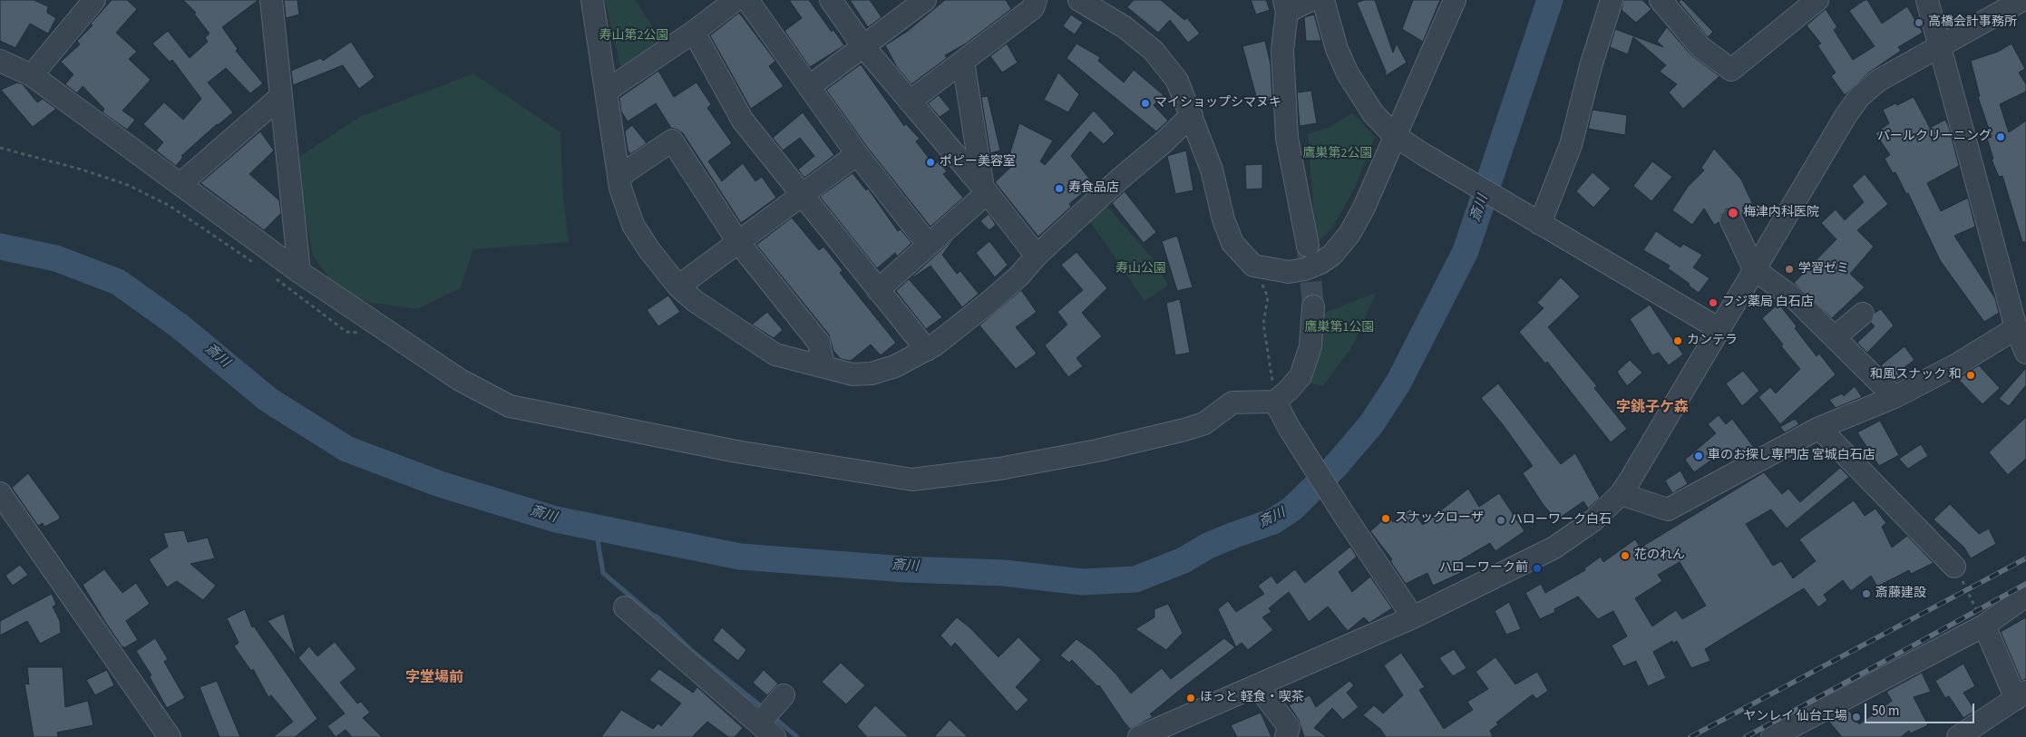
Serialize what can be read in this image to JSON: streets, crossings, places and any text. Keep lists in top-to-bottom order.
{
  "districts": ["字銚子ケ森", "字堂場前"],
  "water": ["斎川"],
  "parks": [
    "寿山第2公園",
    "鷹巣第2公園",
    "寿山公園",
    "鷹巣第1公園"
  ],
  "places": [
    "高橋会計事務所",
    "マイショップシマヌキ",
    "パールクリーニング",
    "ポピー美容室",
    "寿食品店",
    "梅津内科医院",
    "学習ゼミ",
    "フジ薬局 白石店",
    "カンテラ",
    "和風スナック 和",
    "車のお探し専門店 宮城白石店",
    "スナックローザ",
    "ハローワーク白石",
    "花のれん",
    "ハローワーク前",
    "斎藤建設",
    "ほっと 軽食・喫茶",
    "ヤンレイ 仙台工場"
  ],
  "scale_bar": "50 m"
}
